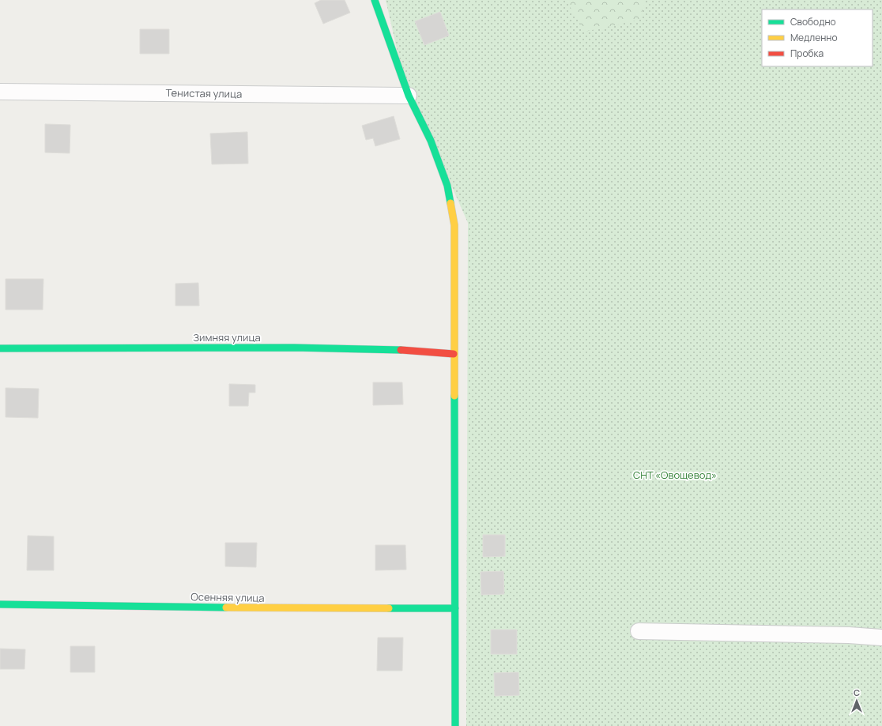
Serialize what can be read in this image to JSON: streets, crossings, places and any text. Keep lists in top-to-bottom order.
{
  "streets": {
    "street": ["Тенистая улица", "Зимняя улица", "Осенняя улица"]
  },
  "parks": ["СНТ «Овощевод»"],
  "legend": ["Свободно", "Медленно", "Пробка"],
  "north": "top"
}
